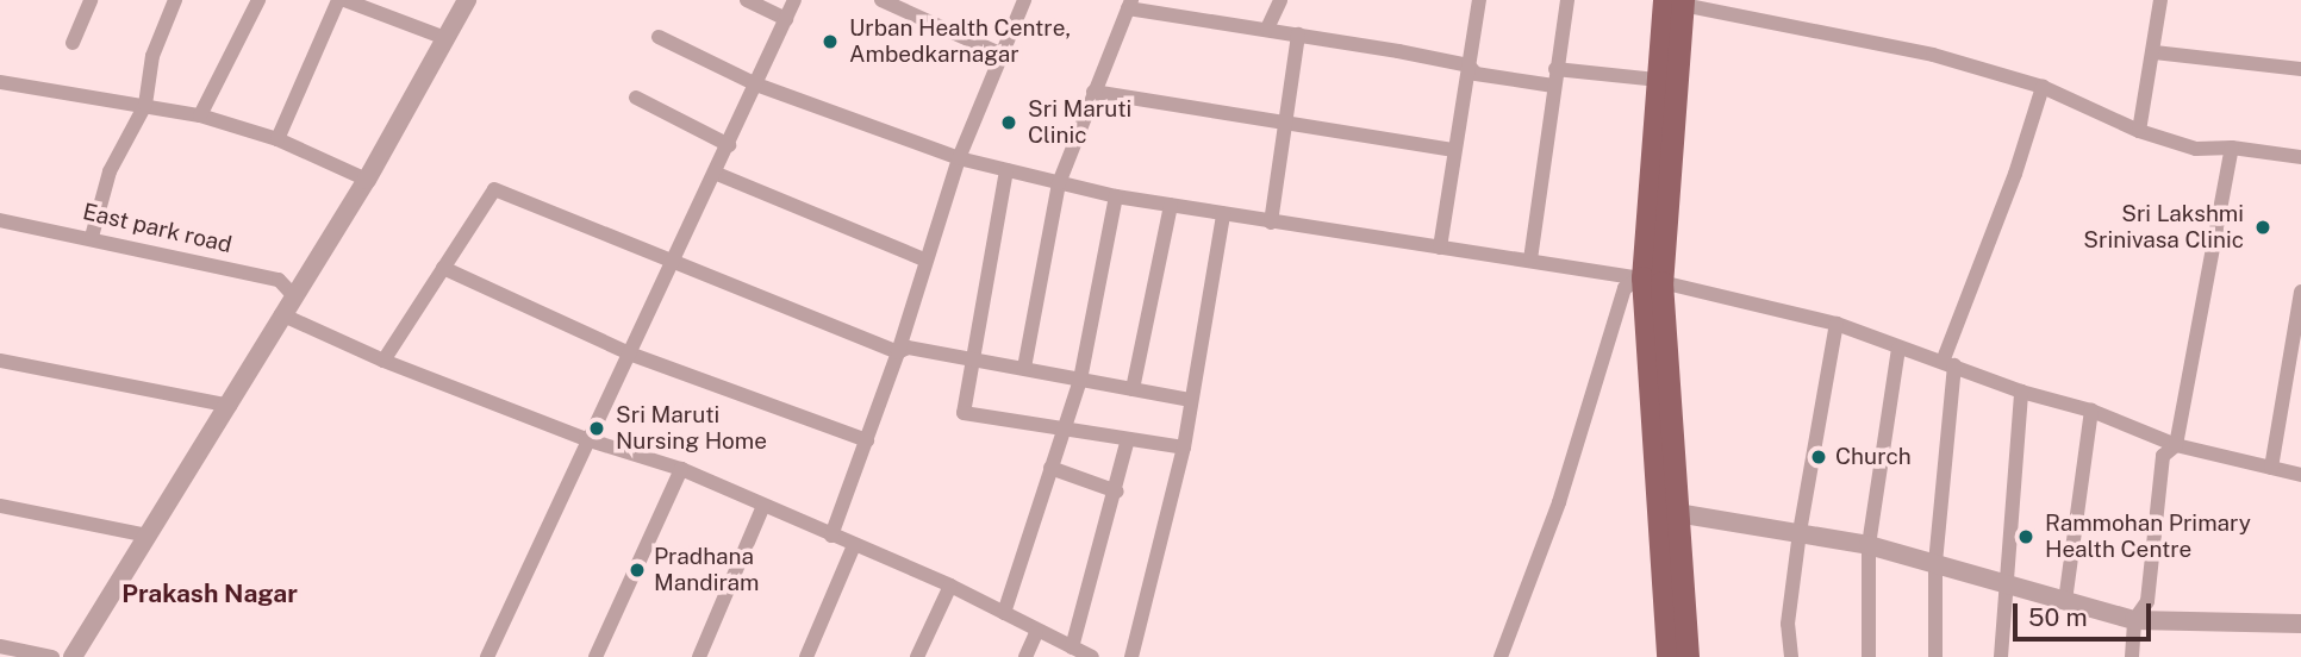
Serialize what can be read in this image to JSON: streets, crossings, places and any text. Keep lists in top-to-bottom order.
{
  "streets": {
    "street": ["East park road"]
  },
  "districts": ["Prakash Nagar"],
  "places": [
    "Urban Health Centre, Ambedkarnagar",
    "Sri Maruti Clinic",
    "Sri Lakshmi Srinivasa Clinic",
    "Sri Maruti Nursing Home",
    "Church",
    "Rammohan Primary Health Centre",
    "Pradhana Mandiram"
  ],
  "scale_bar": "50 m"
}
